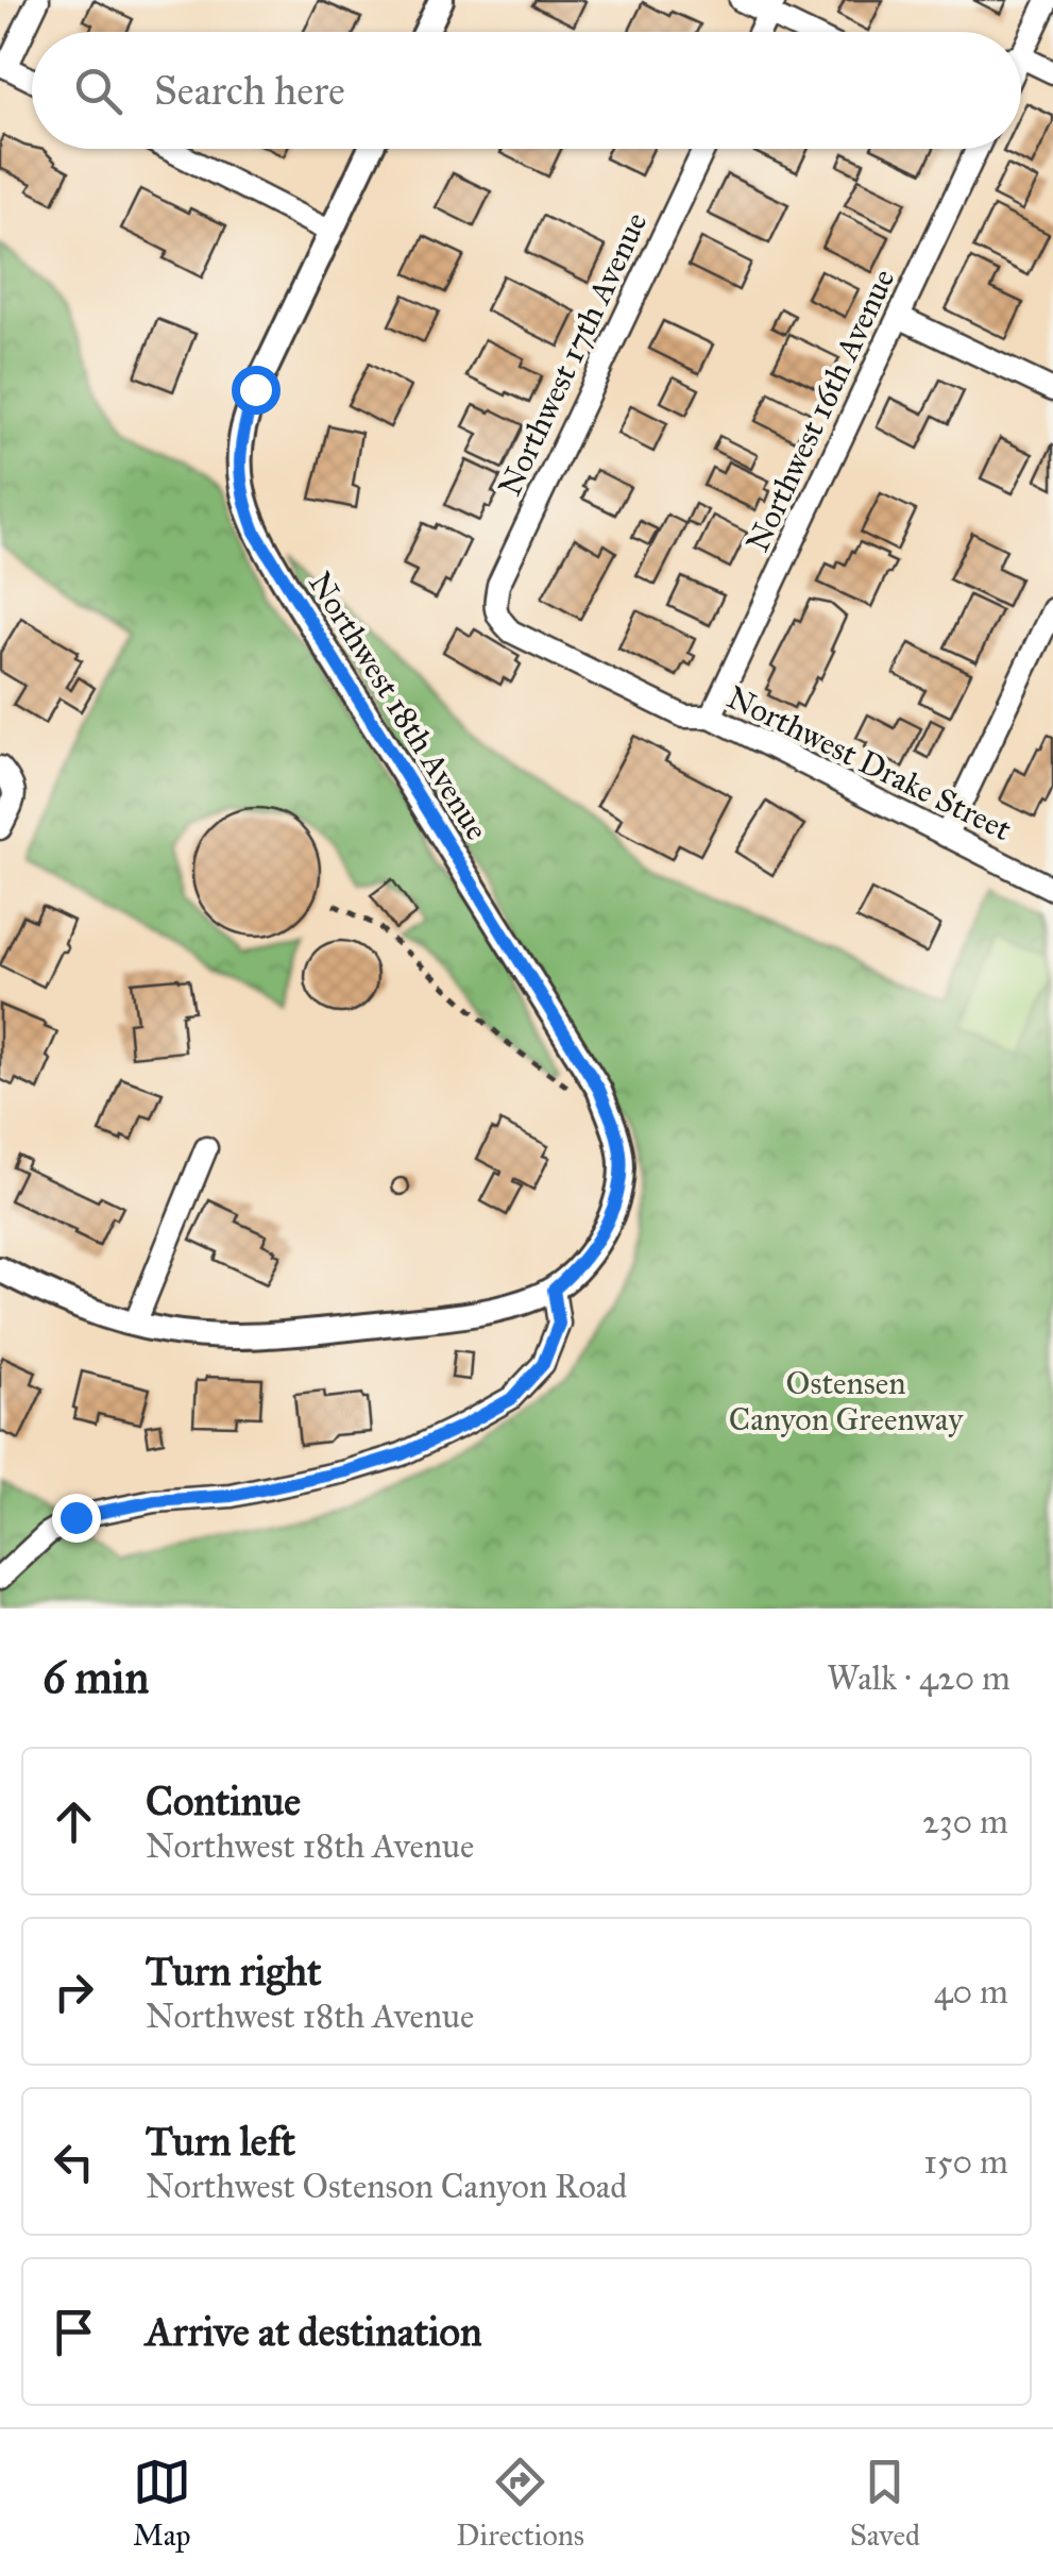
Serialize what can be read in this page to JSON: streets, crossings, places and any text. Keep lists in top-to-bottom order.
{
  "streets": {
    "street": [
      "Northwest 17th Avenue",
      "Northwest 16th Avenue",
      "Northwest 18th Avenue",
      "Northwest Drake Street"
    ]
  },
  "crossings": [
    ["Northwest 17th Avenue", "Northwest Drake Street"],
    ["Northwest 16th Avenue", "Northwest Drake Street"]
  ],
  "parks": ["Ostensen Canyon Greenway"],
  "page": {
    "search": "Search here",
    "heading": ["6 min", "Walk · 420 m"],
    "list": [
      ["Continue", "Northwest 18th Avenue", "230 m"],
      ["Turn right", "Northwest 18th Avenue", "40 m"],
      ["Turn left", "Northwest Ostenson Canyon Road", "150 m"],
      "Arrive at destination"
    ],
    "nav": ["Map", "Directions", "Saved"]
  }
}
